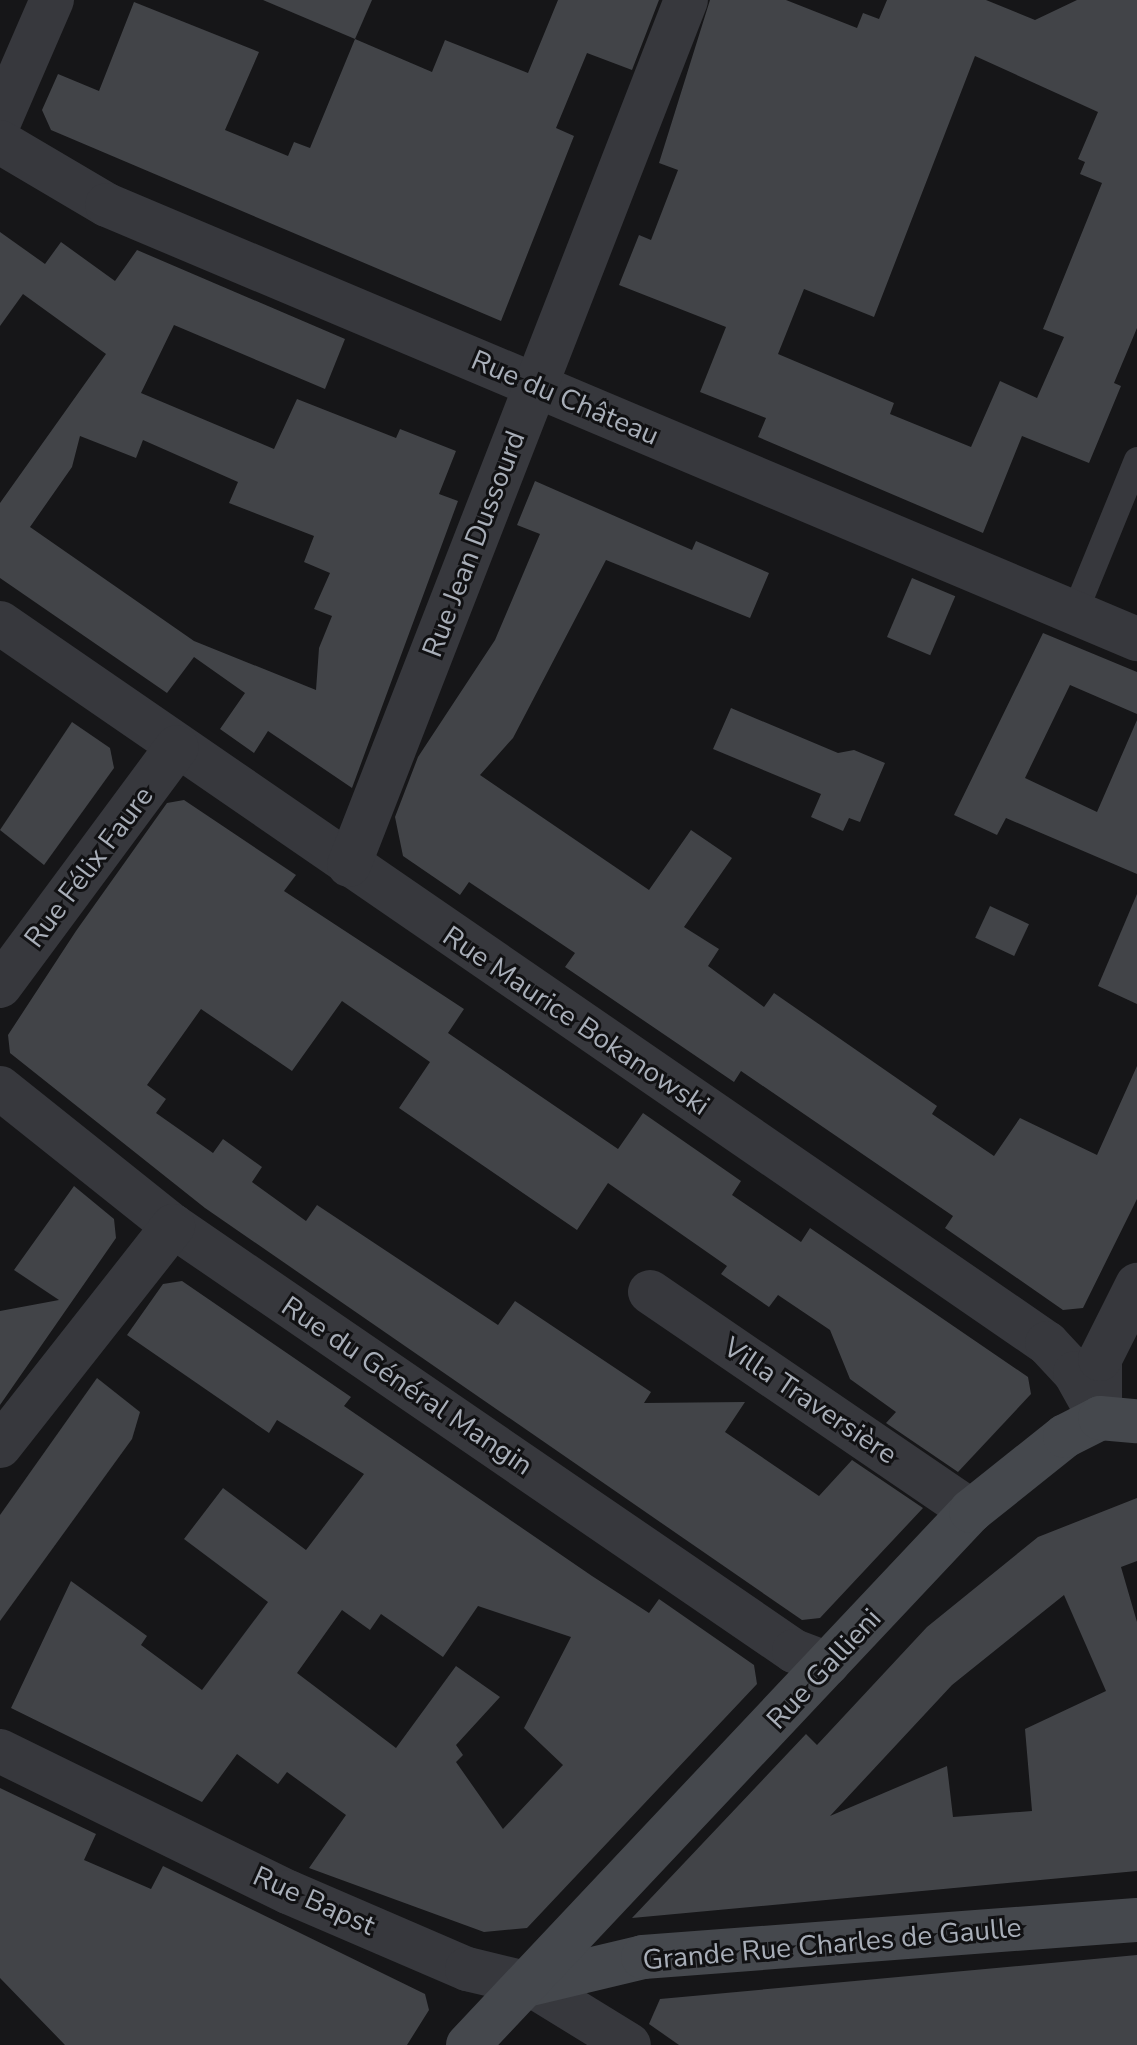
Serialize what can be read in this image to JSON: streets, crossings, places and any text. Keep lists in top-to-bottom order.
{
  "streets": {
    "main road": ["Rue Gallieni", "Grande Rue Charles de Gaulle"],
    "street": [
      "Rue du Château",
      "Rue Jean Dussourd",
      "Rue Félix Faure",
      "Rue Maurice Bokanowski",
      "Rue du Général Mangin",
      "Villa Traversière",
      "Rue Bapst"
    ]
  },
  "crossings": [
    ["Rue du Château", "Rue Jean Dussourd"],
    ["Rue Jean Dussourd", "Rue Maurice Bokanowski"],
    ["Rue Félix Faure", "Rue Maurice Bokanowski"],
    ["Rue Maurice Bokanowski", "Rue Gallieni"],
    ["Rue du Général Mangin", "Rue Gallieni"],
    ["Villa Traversière", "Rue Gallieni"],
    ["Rue Gallieni", "Rue Bapst"],
    ["Rue Gallieni", "Grande Rue Charles de Gaulle"],
    ["Rue Bapst", "Grande Rue Charles de Gaulle"]
  ]
}
